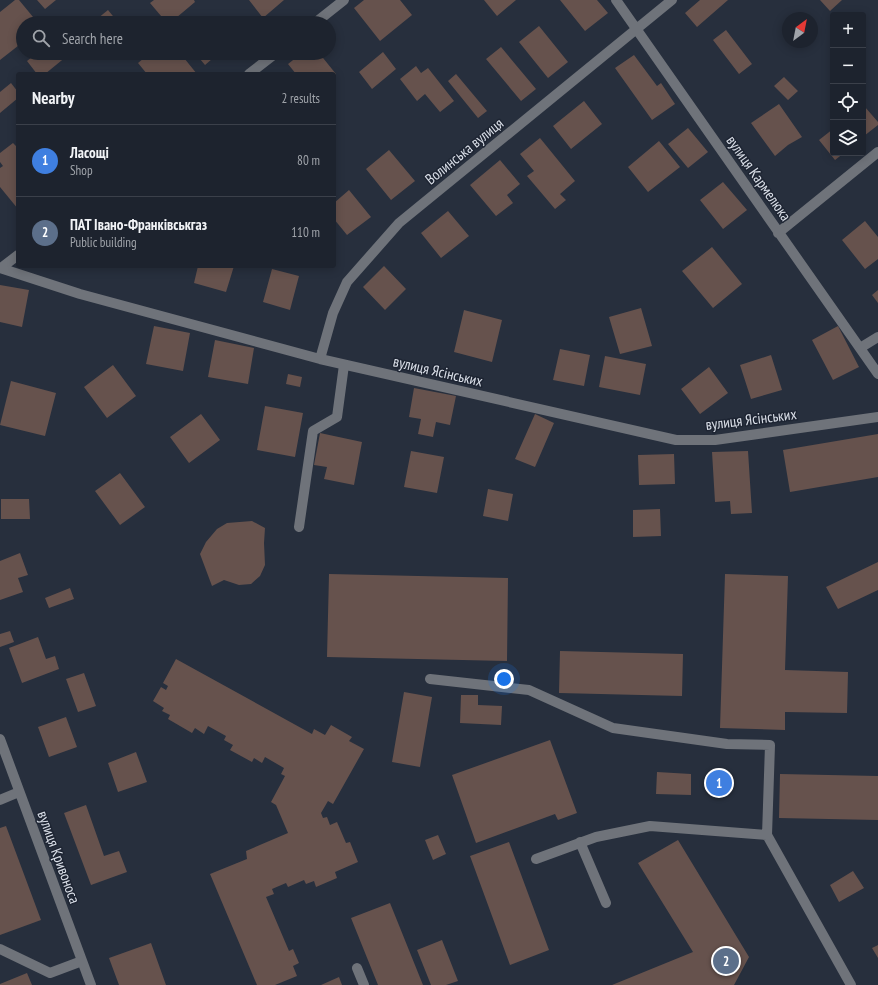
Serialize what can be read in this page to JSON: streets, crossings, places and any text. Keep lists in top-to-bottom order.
{
  "streets": {
    "street": [
      "Волинська вулиця",
      "вулиця Кармелюка",
      "вулиця Ясінських",
      "вулиця Кривоноса"
    ]
  },
  "crossings": [
    ["Волинська вулиця", "вулиця Кармелюка"],
    ["Волинська вулиця", "вулиця Ясінських"]
  ],
  "north": "top right",
  "page": {
    "map_buttons": ["+", "−"],
    "search": "Search here",
    "heading": ["Nearby", "2 results"],
    "list": [
      {
        "mark": "1",
        "name": "Ласощі",
        "note": "Shop",
        "value": "80 m"
      },
      {
        "mark": "2",
        "name": "ПАТ Івано-Франківськгаз",
        "note": "Public building",
        "value": "110 m"
      }
    ],
    "pins": ["1", "2"]
  }
}
